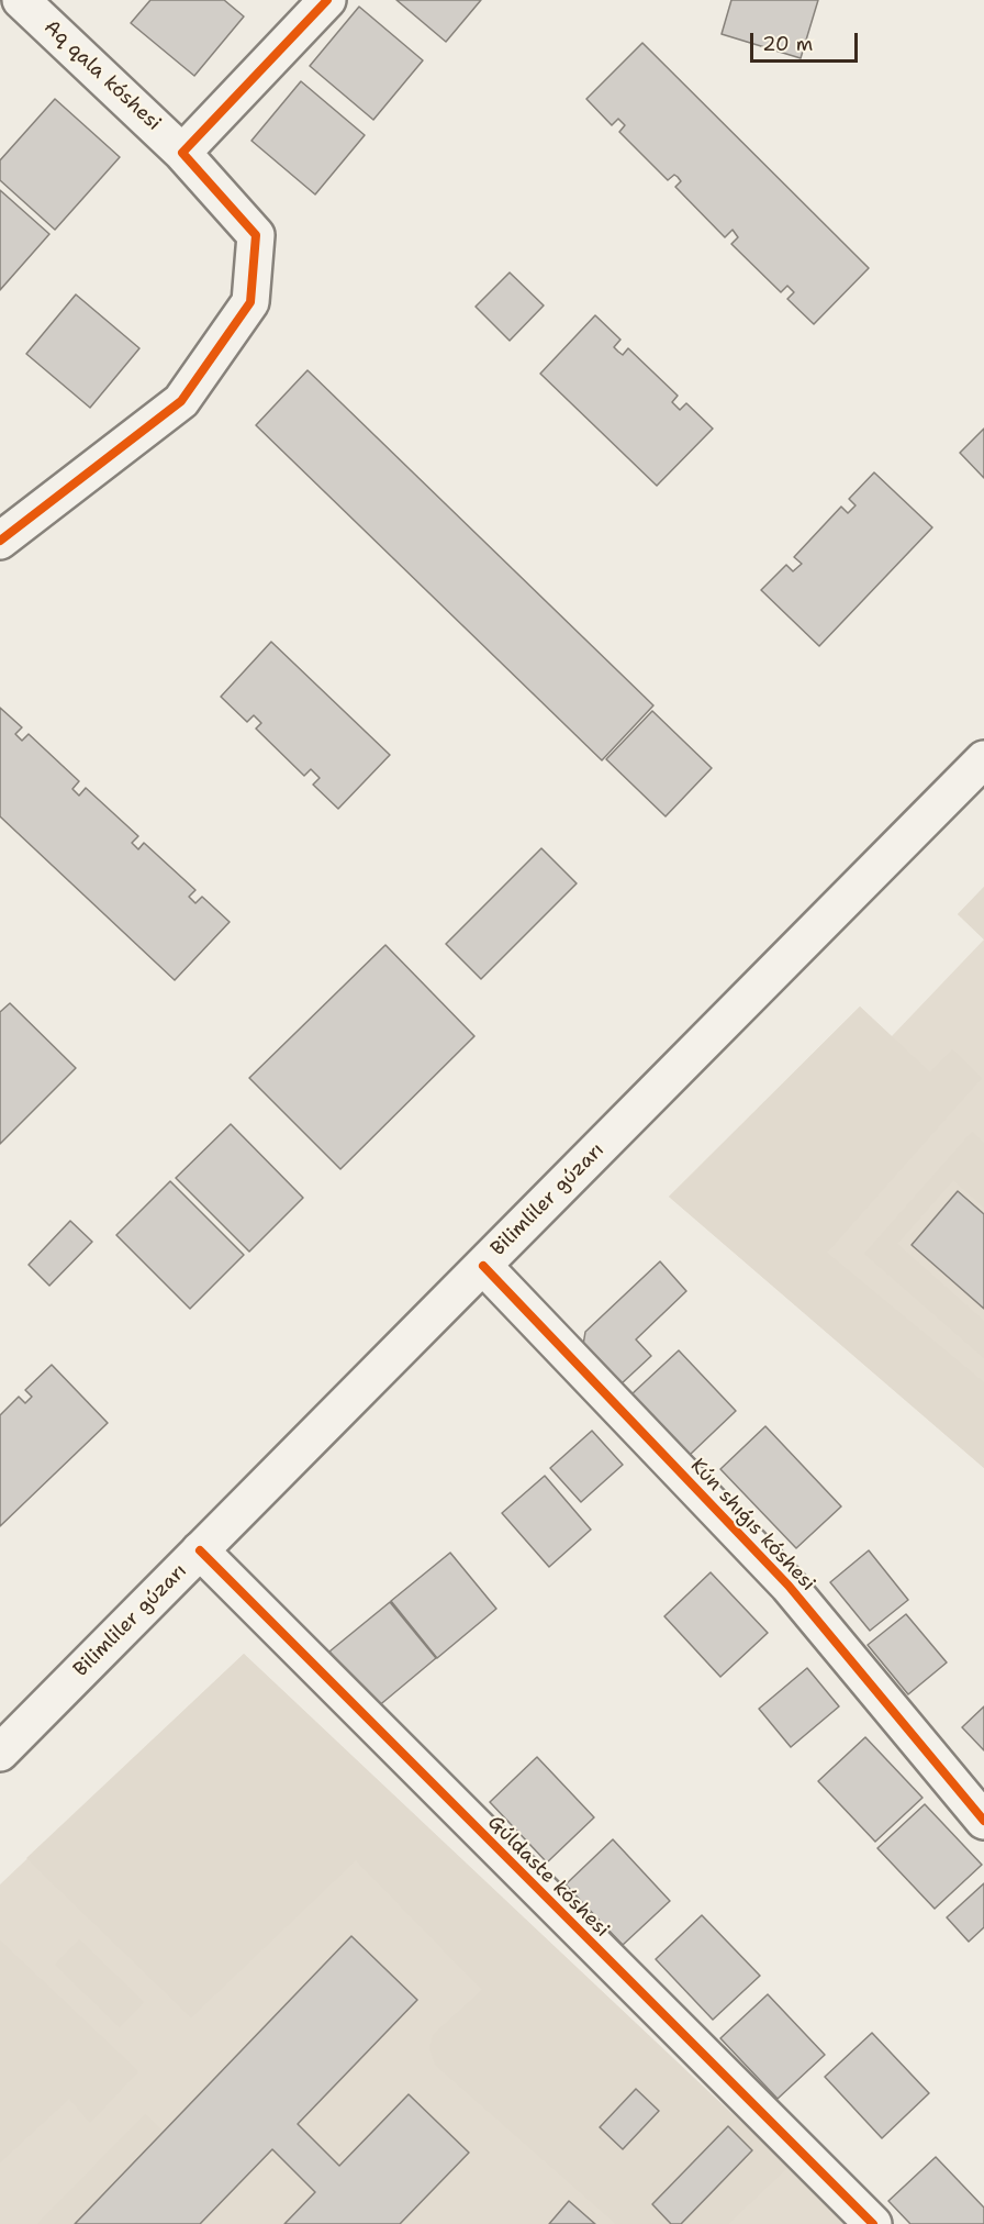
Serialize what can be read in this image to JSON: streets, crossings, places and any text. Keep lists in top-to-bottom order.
{
  "streets": {
    "street": [
      "Aq qala kóshesi",
      "Bilimliler gúzarı",
      "Kún shıǵıs kóshesi",
      "Gúldaste kóshesi"
    ]
  },
  "crossings": [
    ["Bilimliler gúzarı", "Kún shıǵıs kóshesi"],
    ["Bilimliler gúzarı", "Gúldaste kóshesi"]
  ],
  "scale_bar": "20 m"
}
